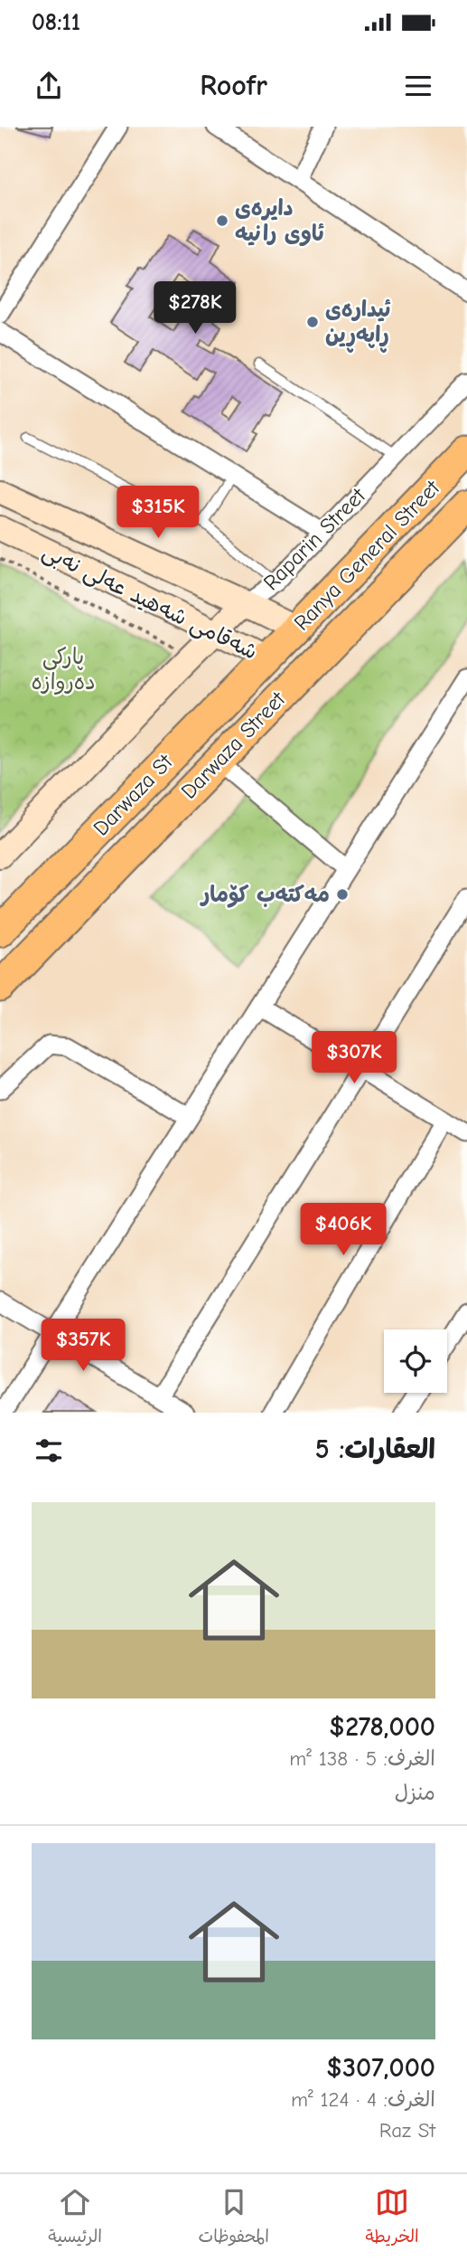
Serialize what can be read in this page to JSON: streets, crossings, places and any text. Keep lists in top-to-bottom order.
{
  "streets": {
    "highway": ["Ranya General Street", "Darwaza Street", "Darwaza St"],
    "main road": ["Raparin Street", "شەقامی شەهید عەلی نەبی"]
  },
  "crossings": [
    ["Raparin Street", "شەقامی شەهید عەلی نەبی"],
    ["Ranya General Street", "شەقامی شەهید عەلی نەبی"],
    ["Ranya General Street", "Darwaza St"],
    ["شەقامی شەهید عەلی نەبی", "Darwaza St"]
  ],
  "parks": ["پارکی دەروازە"],
  "places": ["دایرەی ئاوی رانیە", "ئیدارەی ڕاپەڕین", "مەکتەب کۆمار"],
  "page": {
    "status": "08:11",
    "header": "Roofr",
    "price": [
      "$278K",
      "$315K",
      "$307K",
      "$406K",
      "$357K"
    ],
    "heading": "العقارات: 5",
    "list": [
      {
        "name": "$278,000",
        "note": "الغرف: 5 · 138 m² · منزل"
      },
      {
        "name": "$307,000",
        "note": "الغرف: 4 · 124 m² · Raz St"
      }
    ],
    "tabs": ["الخريطة", "المحفوظات", "الرئيسية"]
  }
}
